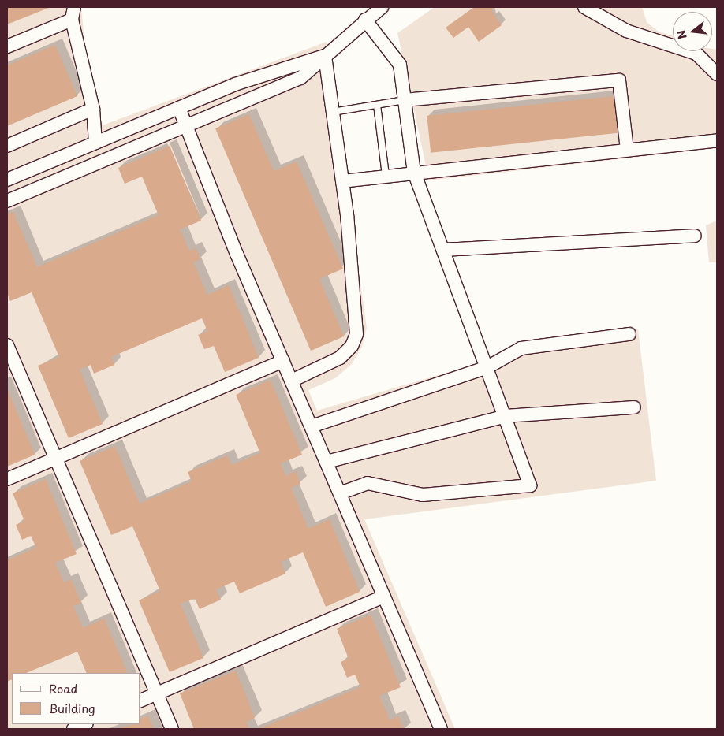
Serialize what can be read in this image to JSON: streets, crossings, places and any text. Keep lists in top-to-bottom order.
{
  "legend": ["Road", "Building"],
  "north": "left"
}
